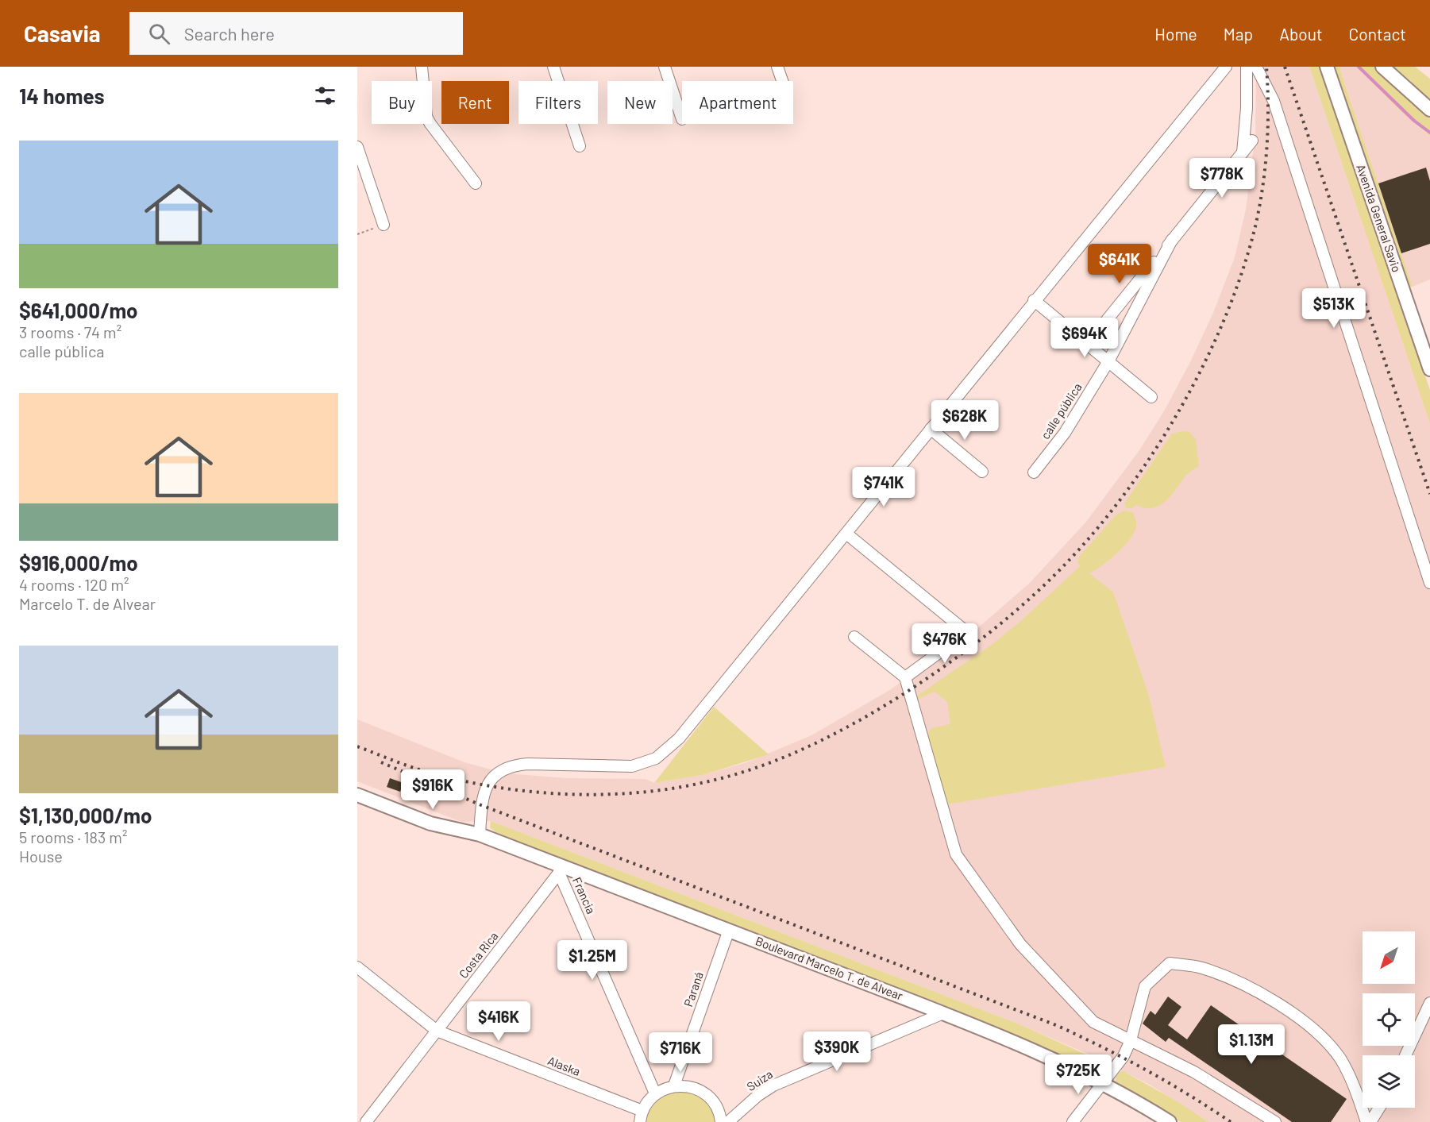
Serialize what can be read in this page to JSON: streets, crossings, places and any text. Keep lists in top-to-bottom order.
{
  "streets": {
    "main road": ["Avenida General Savio", "Boulevard Marcelo T. de Alvear"],
    "street": [
      "calle pública",
      "Francia",
      "Costa Rica",
      "Paraná",
      "Alaska",
      "Suiza"
    ]
  },
  "crossings": [
    ["Francia", "Costa Rica"],
    ["Francia", "Boulevard Marcelo T. de Alvear"],
    ["Costa Rica", "Boulevard Marcelo T. de Alvear"],
    ["Costa Rica", "Alaska"],
    ["Boulevard Marcelo T. de Alvear", "Paraná"],
    ["Boulevard Marcelo T. de Alvear", "Suiza"]
  ],
  "north": "bottom left",
  "page": {
    "header": "Casavia",
    "search": "Search here",
    "nav": [
      "Home",
      "Map",
      "About",
      "Contact"
    ],
    "heading": "14 homes",
    "chip": [
      "Buy",
      "Rent",
      "Filters",
      "New",
      "Apartment"
    ],
    "list": [
      {
        "name": "$641,000/mo",
        "note": "3 rooms · 74 m² · calle pública"
      },
      {
        "name": "$916,000/mo",
        "note": "4 rooms · 120 m² · Marcelo T. de Alvear"
      },
      {
        "name": "$1,130,000/mo",
        "note": "5 rooms · 183 m² · House"
      }
    ],
    "price": [
      "$778K",
      "$641K",
      "$513K",
      "$694K",
      "$628K",
      "$741K",
      "$476K",
      "$916K",
      "$1.25M",
      "$416K",
      "$1.13M",
      "$390K",
      "$716K",
      "$725K"
    ]
  }
}
